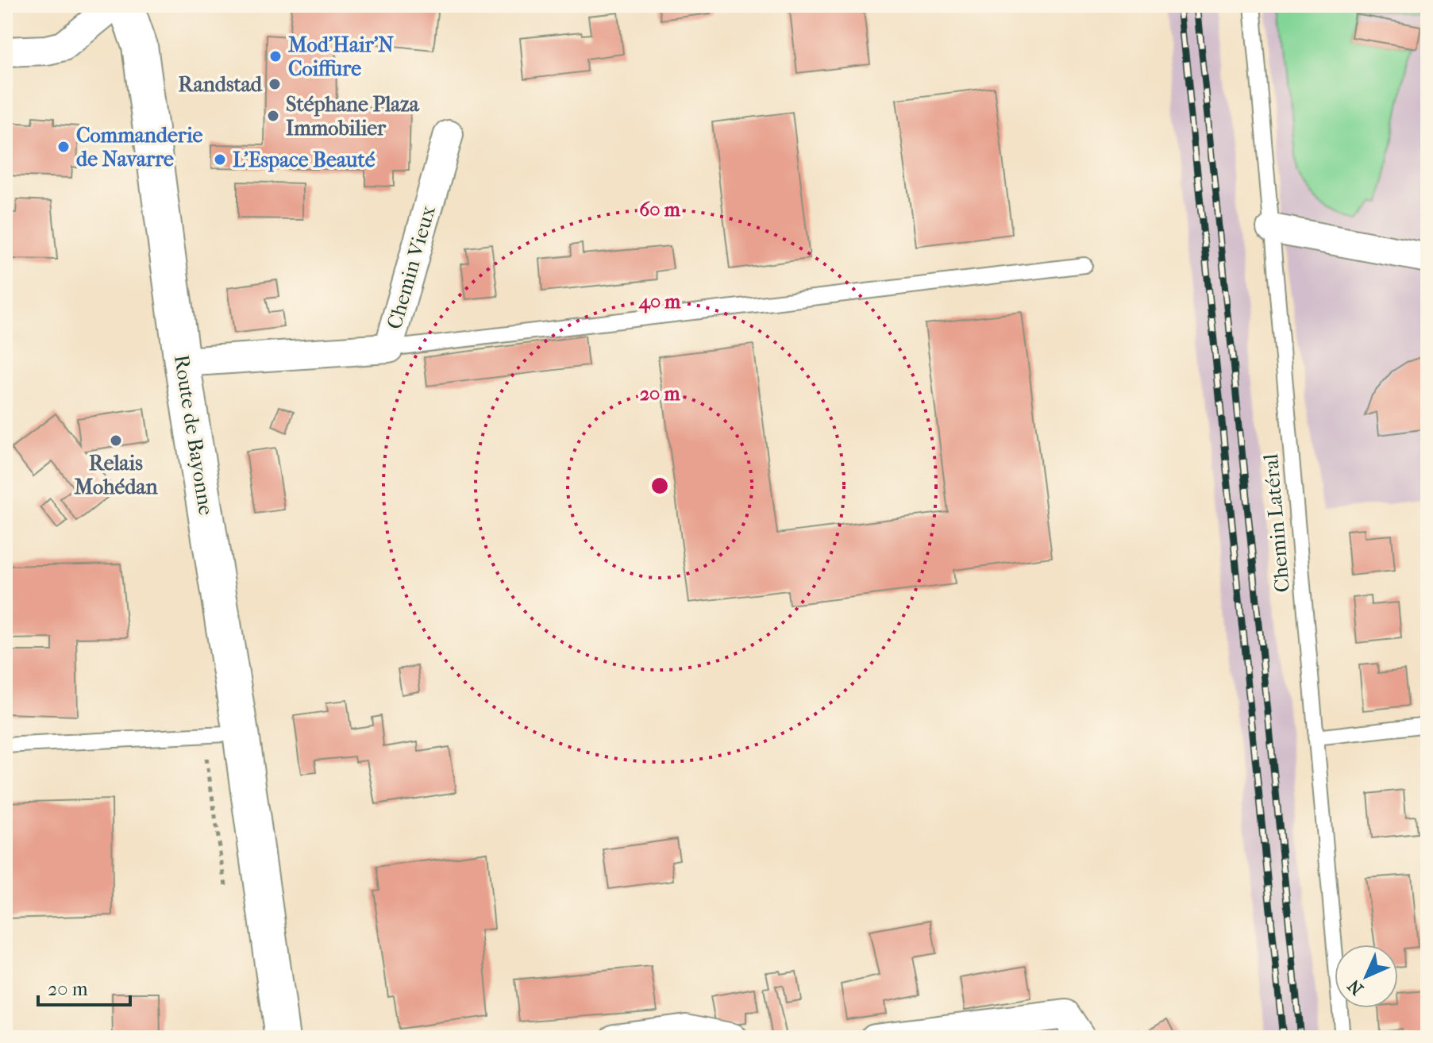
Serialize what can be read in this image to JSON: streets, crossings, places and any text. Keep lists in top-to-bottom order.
{
  "streets": {
    "main road": ["Route de Bayonne"],
    "street": ["Chemin Vieux"],
    "lane": ["Chemin Latéral"]
  },
  "crossings": [
    ["Chemin Vieux", "Route de Bayonne"]
  ],
  "places": [
    "Mod'Hair'N Coiffure",
    "Randstad",
    "Stéphane Plaza Immobilier",
    "Commanderie de Navarre",
    "L'Espace Beauté",
    "Relais Mohédan"
  ],
  "scale_bar": "20 m",
  "north": "bottom left",
  "rings": ["60 m", "40 m", "20 m"]
}
